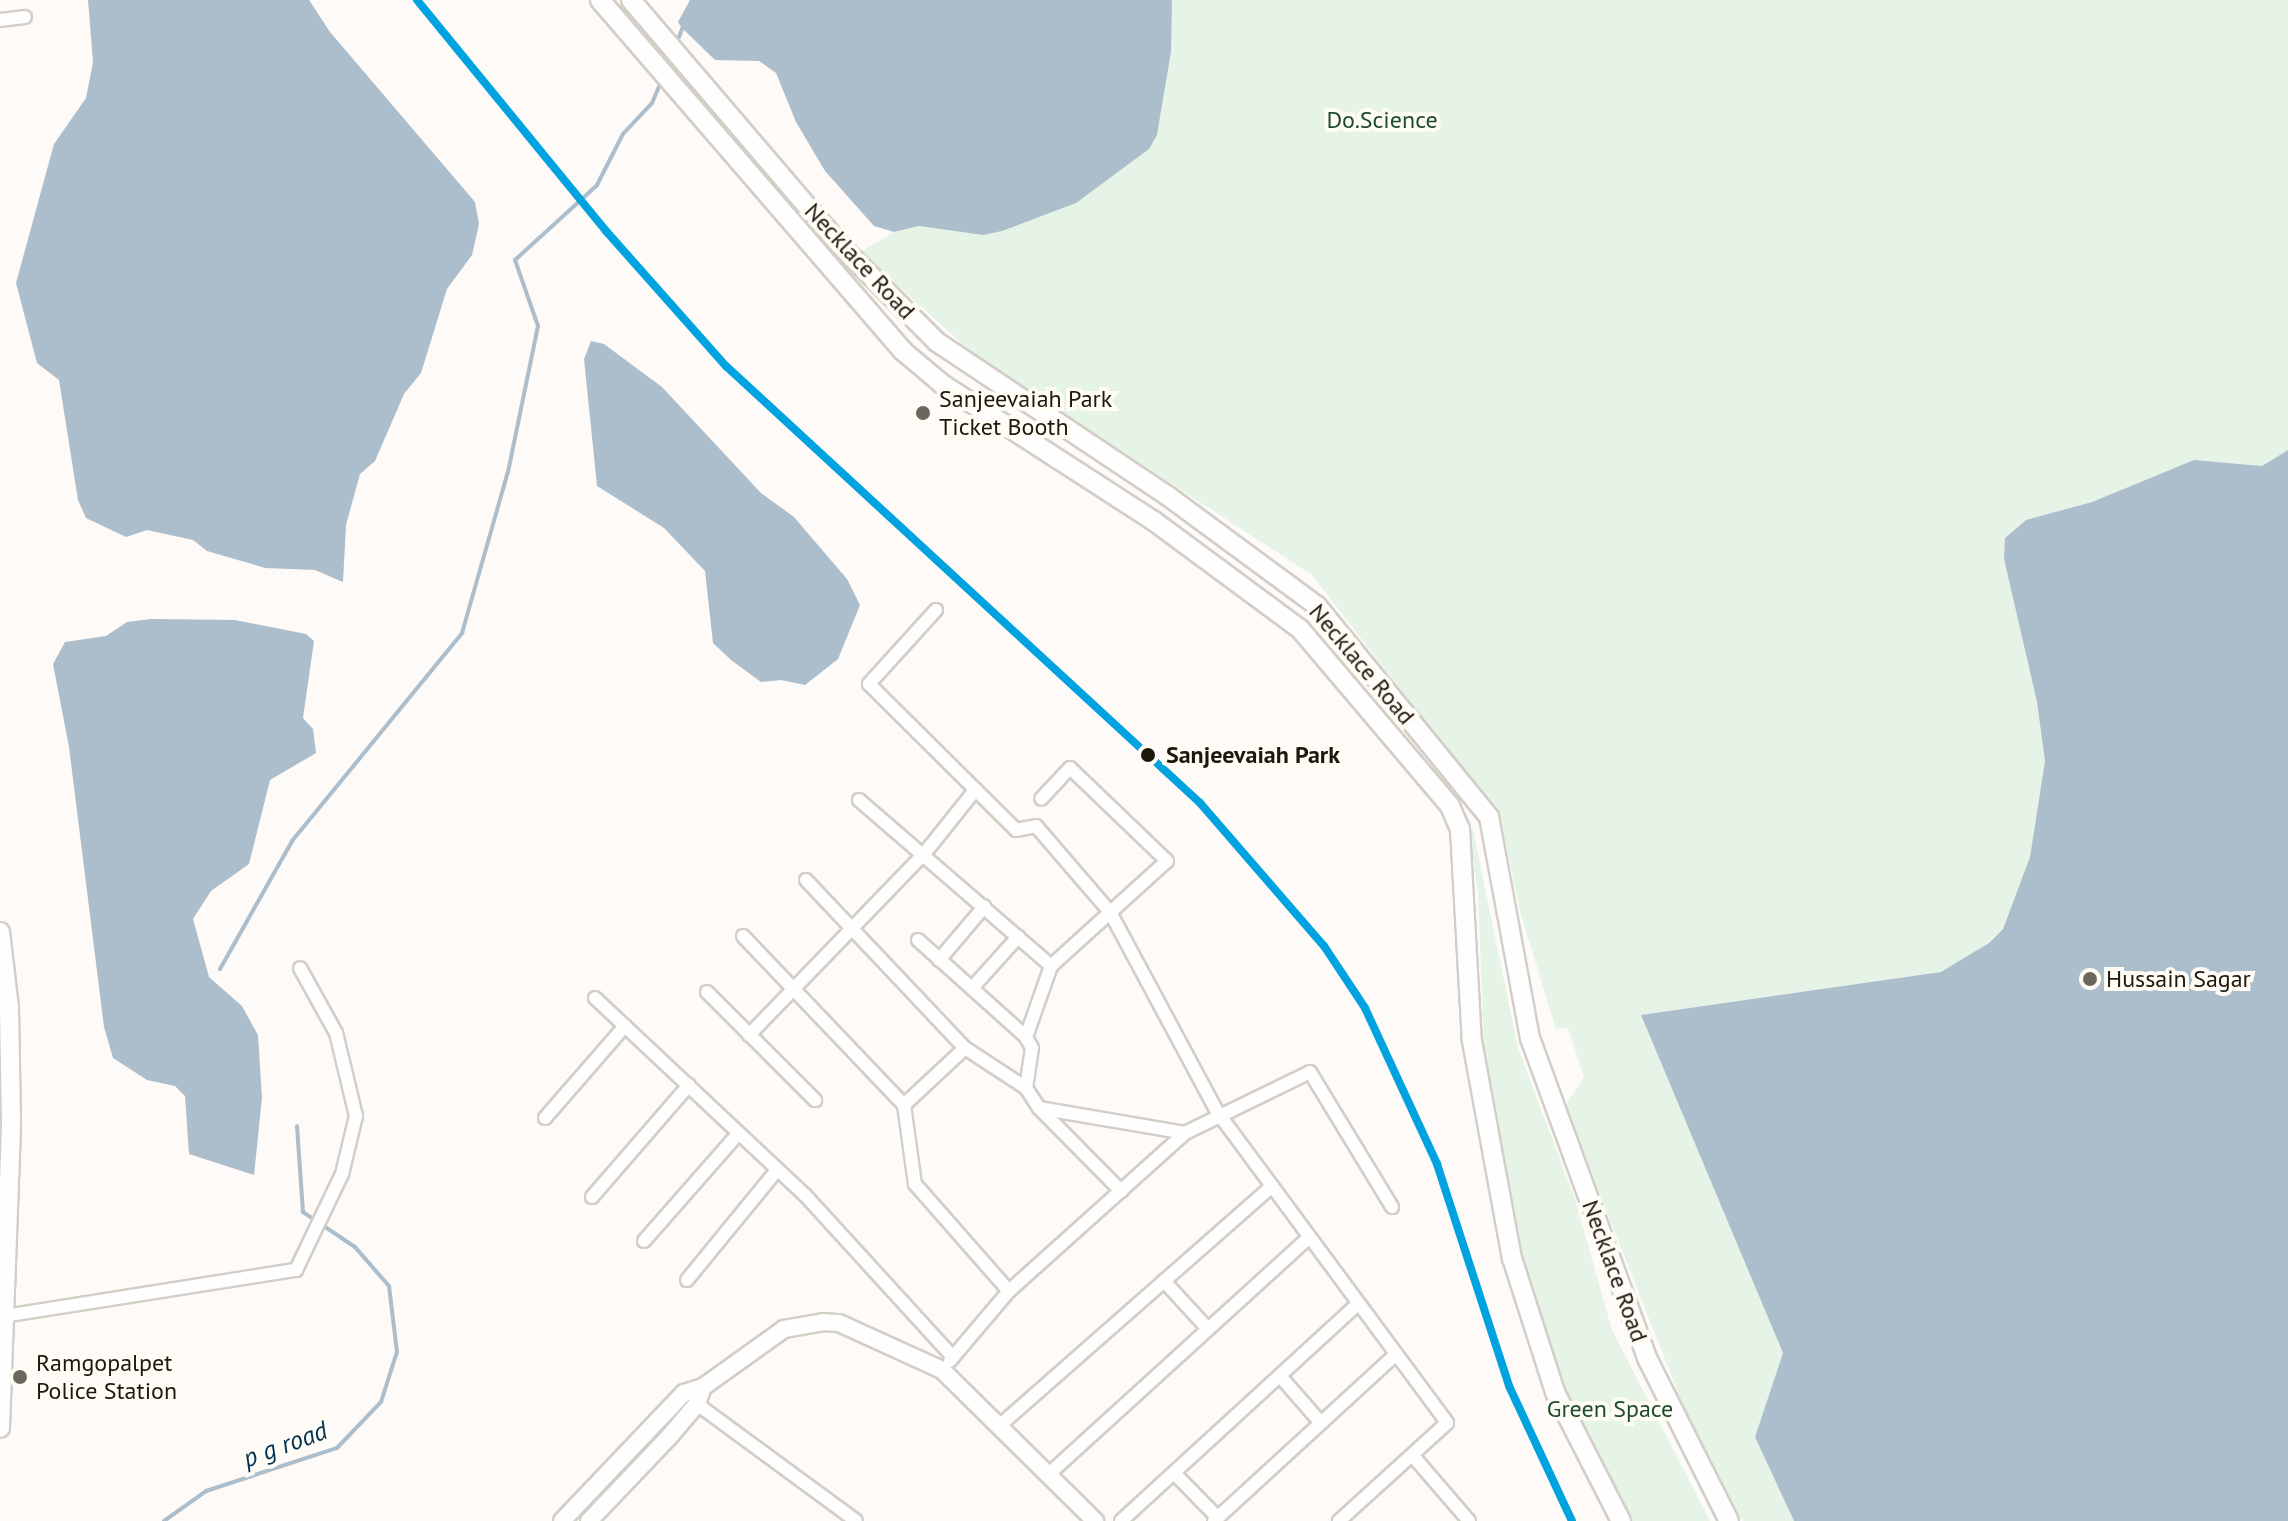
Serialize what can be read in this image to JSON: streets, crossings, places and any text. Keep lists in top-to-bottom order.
{
  "streets": {
    "main road": ["Necklace Road"]
  },
  "water": ["p g road"],
  "parks": ["Do.Science", "Green Space"],
  "places": [
    "Sanjeevaiah Park Ticket Booth",
    "Sanjeevaiah Park",
    "Hussain Sagar",
    "Ramgopalpet Police Station"
  ]
}
